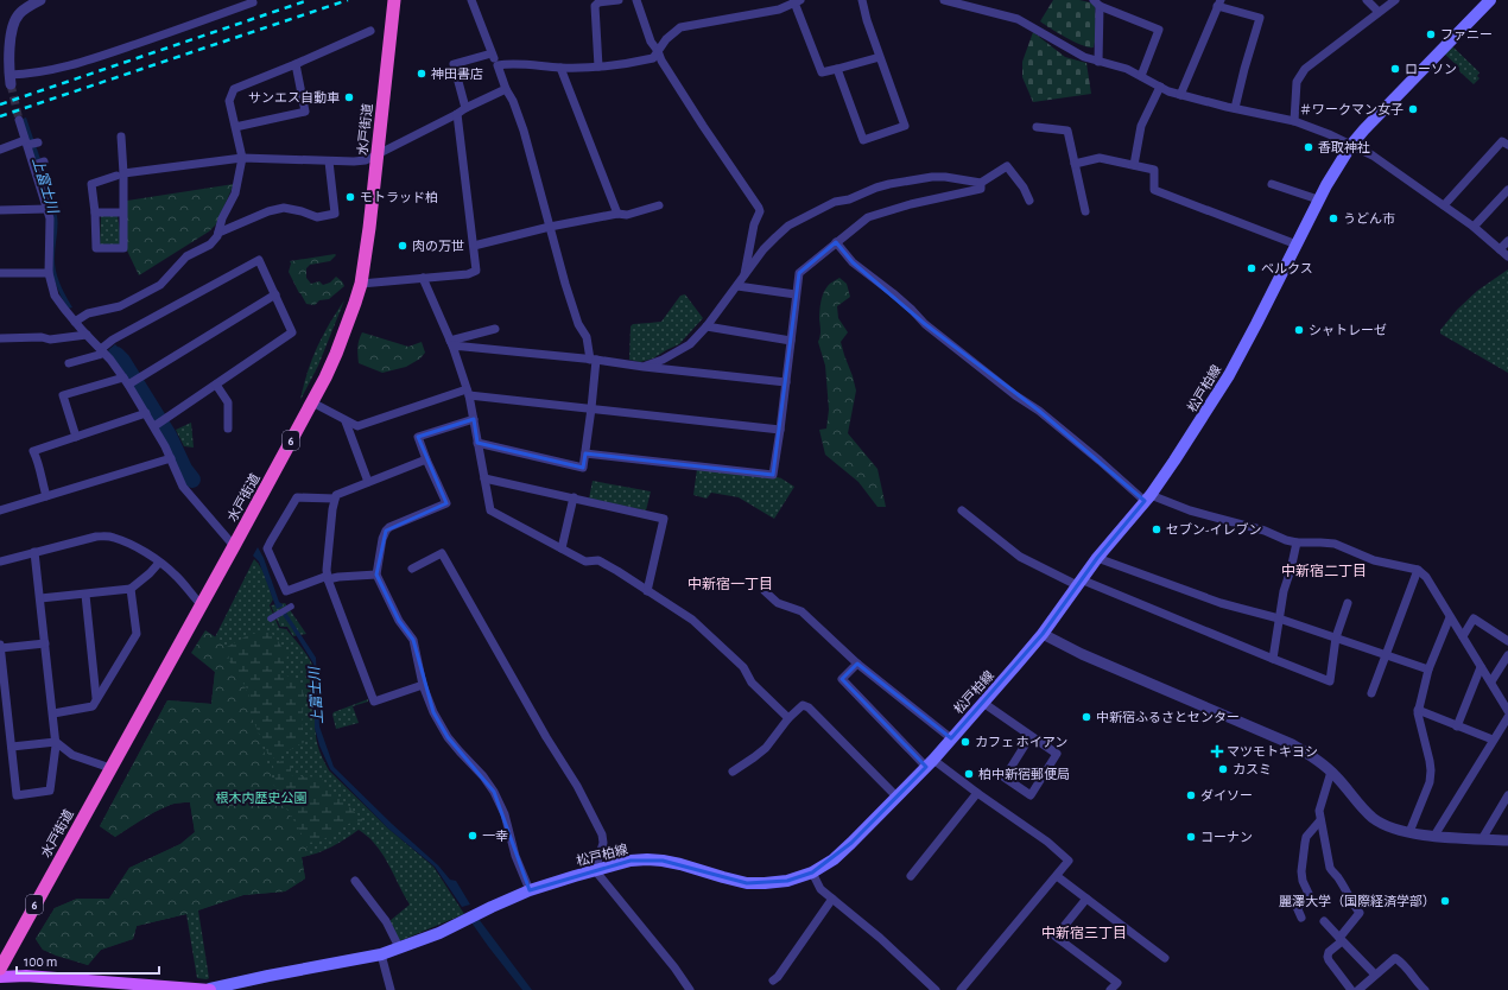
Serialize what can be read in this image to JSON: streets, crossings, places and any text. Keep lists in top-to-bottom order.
{
  "streets": {
    "highway": ["水戸街道", "6"],
    "main road": ["松戸柏線"]
  },
  "districts": ["中新宿二丁目", "中新宿一丁目", "中新宿三丁目"],
  "water": ["上富士川"],
  "parks": ["根木内歴史公園"],
  "places": {
    "other": [
      "ファニー",
      "ローソン",
      "神田書店",
      "サンエス自動車",
      "＃ワークマン女子",
      "香取神社",
      "モトラッド柏",
      "うどん市",
      "肉の万世",
      "ベルクス",
      "シャトレーゼ",
      "セブン-イレブン",
      "中新宿ふるさとセンター",
      "カフェ ホイアン",
      "カスミ",
      "柏中新宿郵便局",
      "ダイソー",
      "一幸",
      "コーナン",
      "麗澤大学（国際経済学部）"
    ],
    "health": ["マツモトキヨシ"]
  },
  "scale_bar": "100 m"
}
